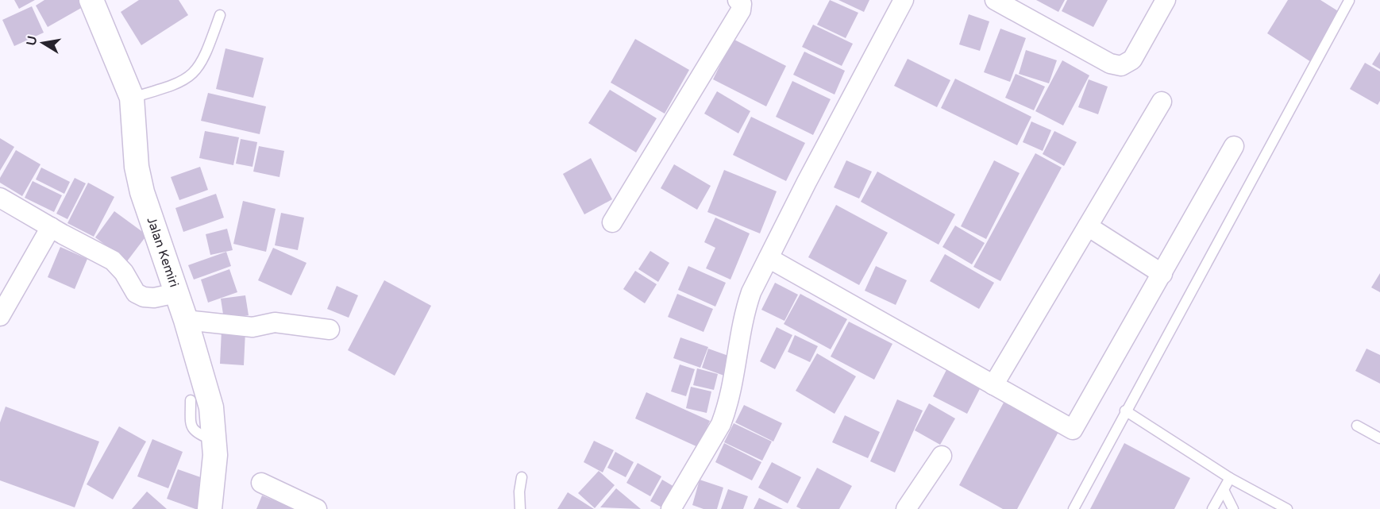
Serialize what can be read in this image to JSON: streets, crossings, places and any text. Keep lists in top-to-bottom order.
{
  "streets": {
    "street": ["Jalan Kemiri"]
  },
  "north": "left"
}
